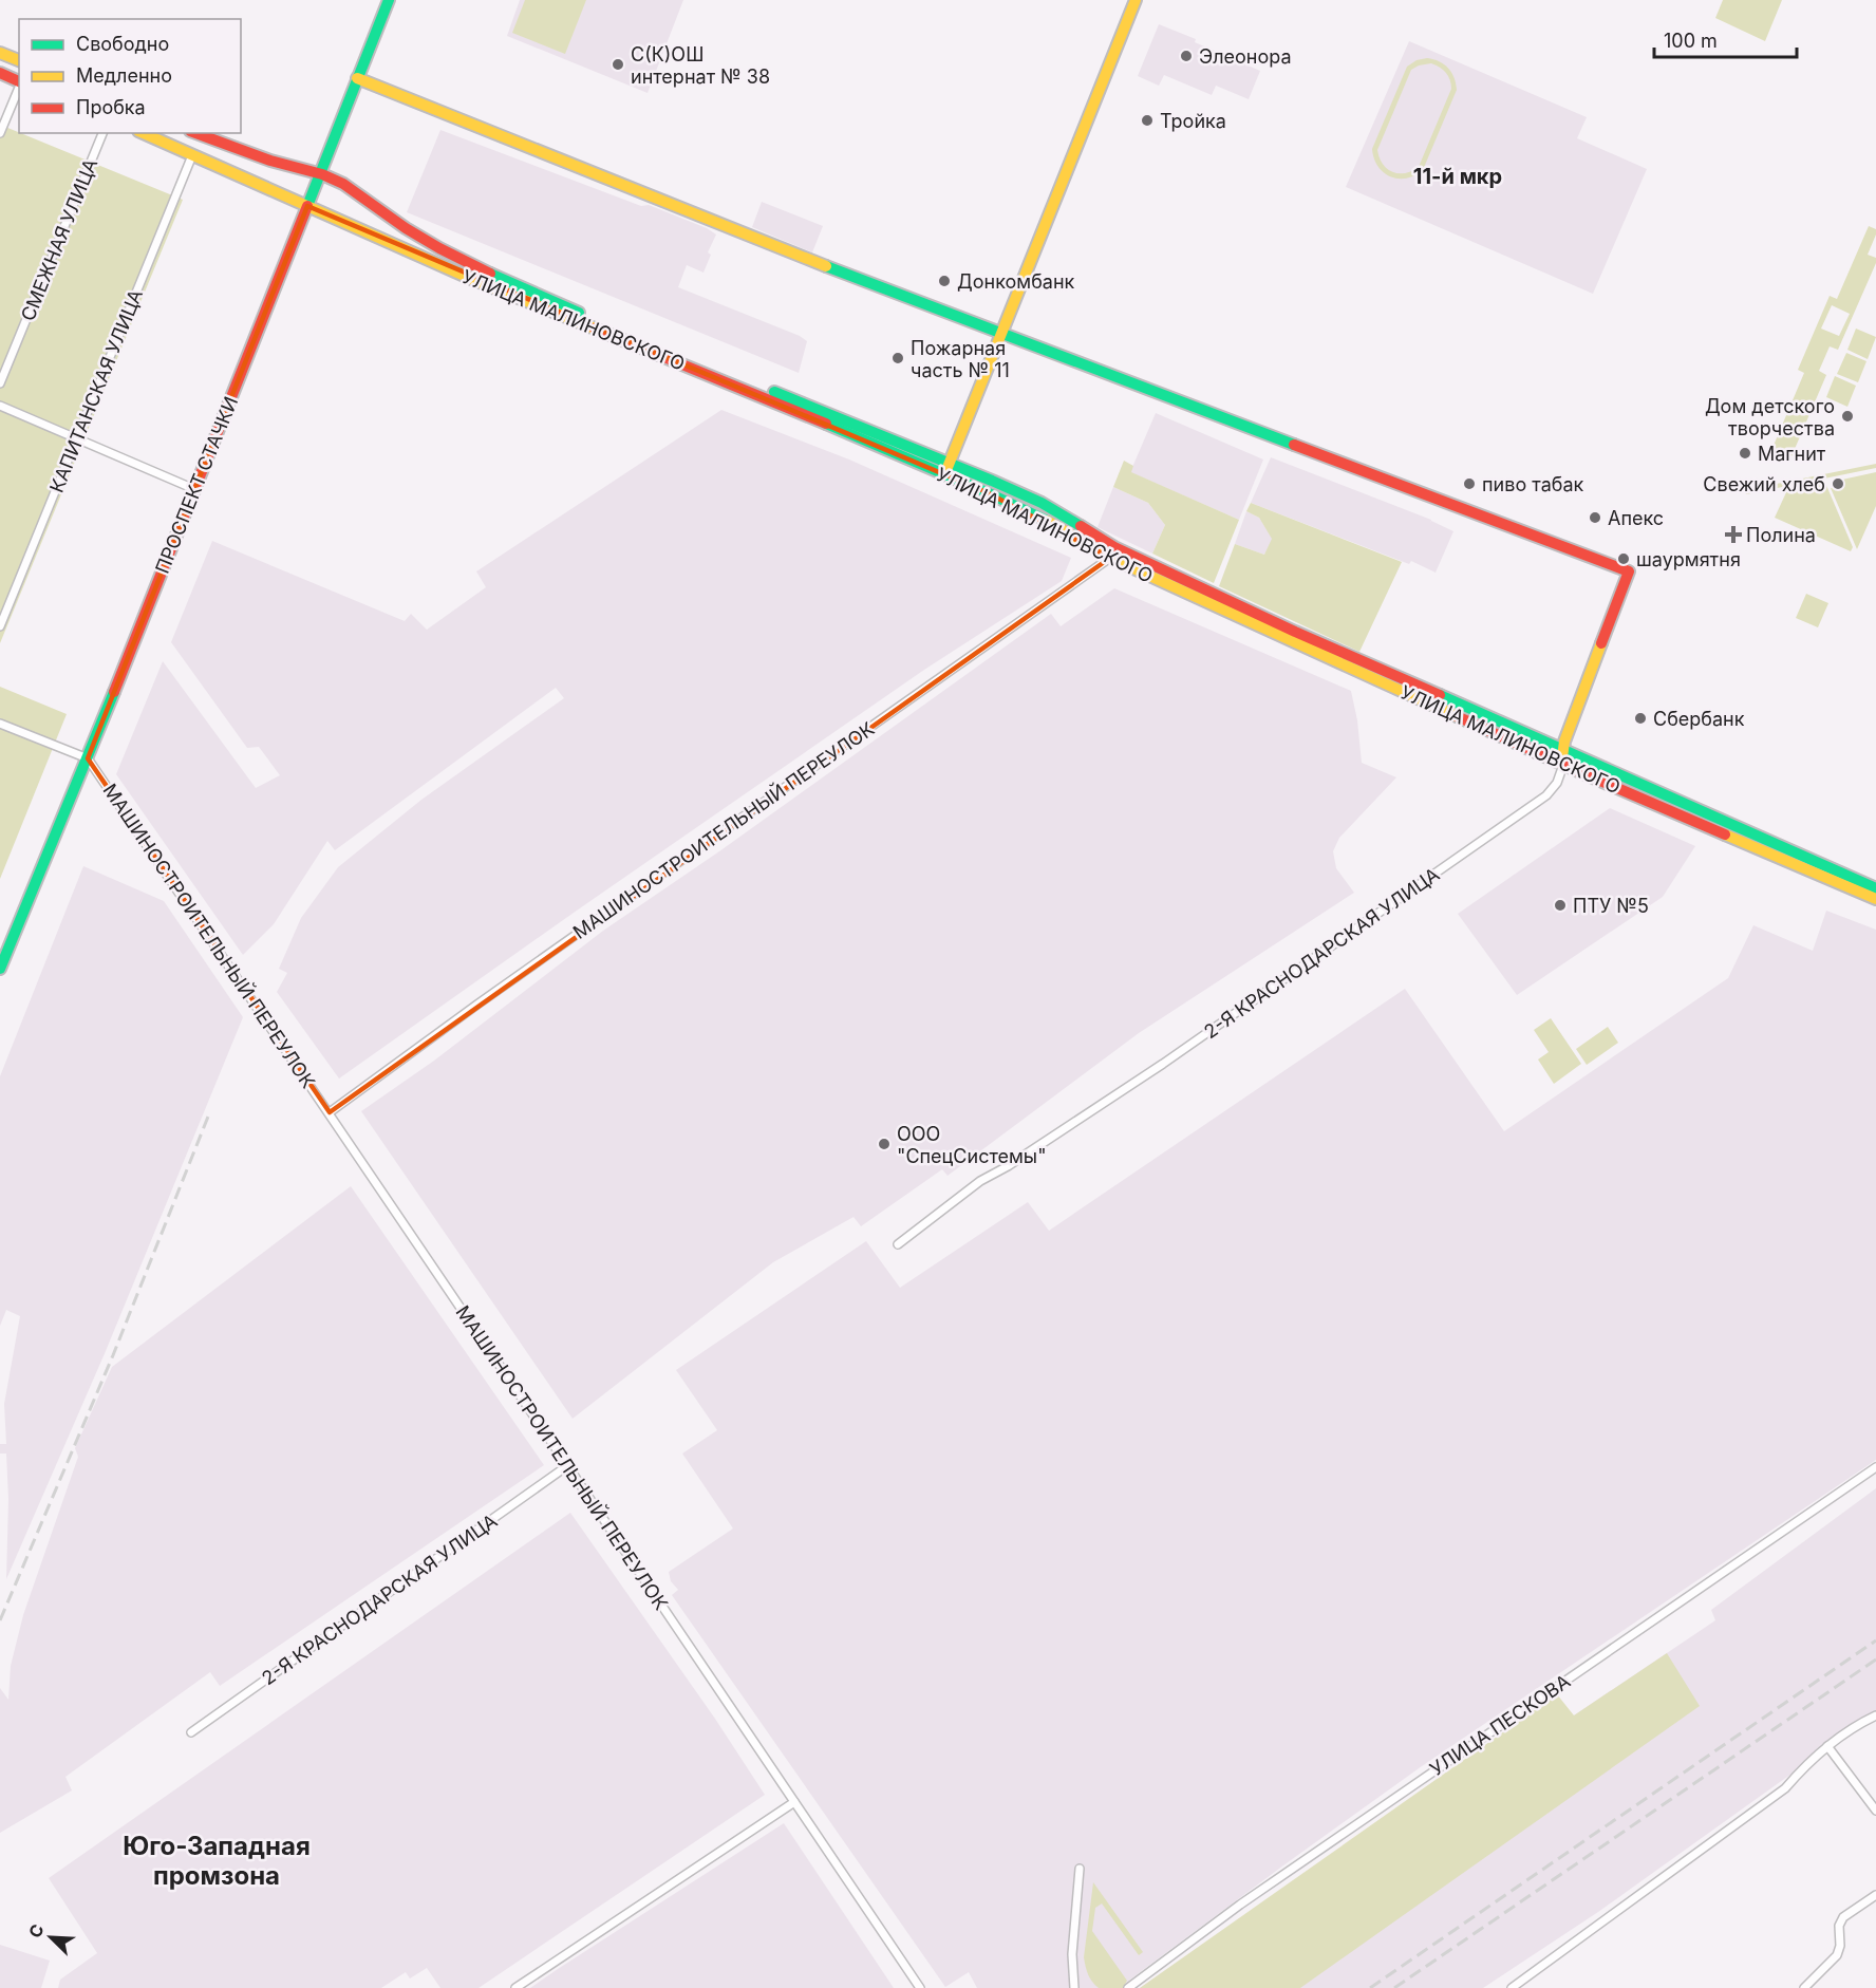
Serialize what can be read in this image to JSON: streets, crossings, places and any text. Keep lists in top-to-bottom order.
{
  "streets": {
    "main road": ["УЛИЦА МАЛИНОВСКОГО", "ПРОСПЕКТ СТАЧКИ"],
    "street": [
      "СМЕЖНАЯ УЛИЦА",
      "КАПИТАНСКАЯ УЛИЦА",
      "МАШИНОСТРОИТЕЛЬНЫЙ ПЕРЕУЛОК",
      "2-Я КРАСНОДАРСКАЯ УЛИЦА",
      "УЛИЦА ПЕСКОВА"
    ]
  },
  "crossings": [
    ["УЛИЦА МАЛИНОВСКОГО", "КАПИТАНСКАЯ УЛИЦА"],
    ["УЛИЦА МАЛИНОВСКОГО", "ПРОСПЕКТ СТАЧКИ"],
    ["УЛИЦА МАЛИНОВСКОГО", "МАШИНОСТРОИТЕЛЬНЫЙ ПЕРЕУЛОК"],
    ["УЛИЦА МАЛИНОВСКОГО", "2-Я КРАСНОДАРСКАЯ УЛИЦА"],
    ["ПРОСПЕКТ СТАЧКИ", "МАШИНОСТРОИТЕЛЬНЫЙ ПЕРЕУЛОК"],
    ["МАШИНОСТРОИТЕЛЬНЫЙ ПЕРЕУЛОК", "2-Я КРАСНОДАРСКАЯ УЛИЦА"]
  ],
  "districts": ["11-й мкр", "Юго-Западная промзона"],
  "places": {
    "other": [
      "Элеонора",
      "С(К)ОШ интернат № 38",
      "Тройка",
      "Донкомбанк",
      "Пожарная часть № 11",
      "Дом детского творчества",
      "Магнит",
      "пиво табак",
      "Свежий хлеб",
      "Апекс",
      "шаурмятня",
      "Сбербанк",
      "ПТУ №5",
      "ООО \"СпецСистемы\""
    ],
    "health": ["Полина"]
  },
  "legend": ["Свободно", "Медленно", "Пробка"],
  "scale_bar": "100 m",
  "north": "top left"
}
